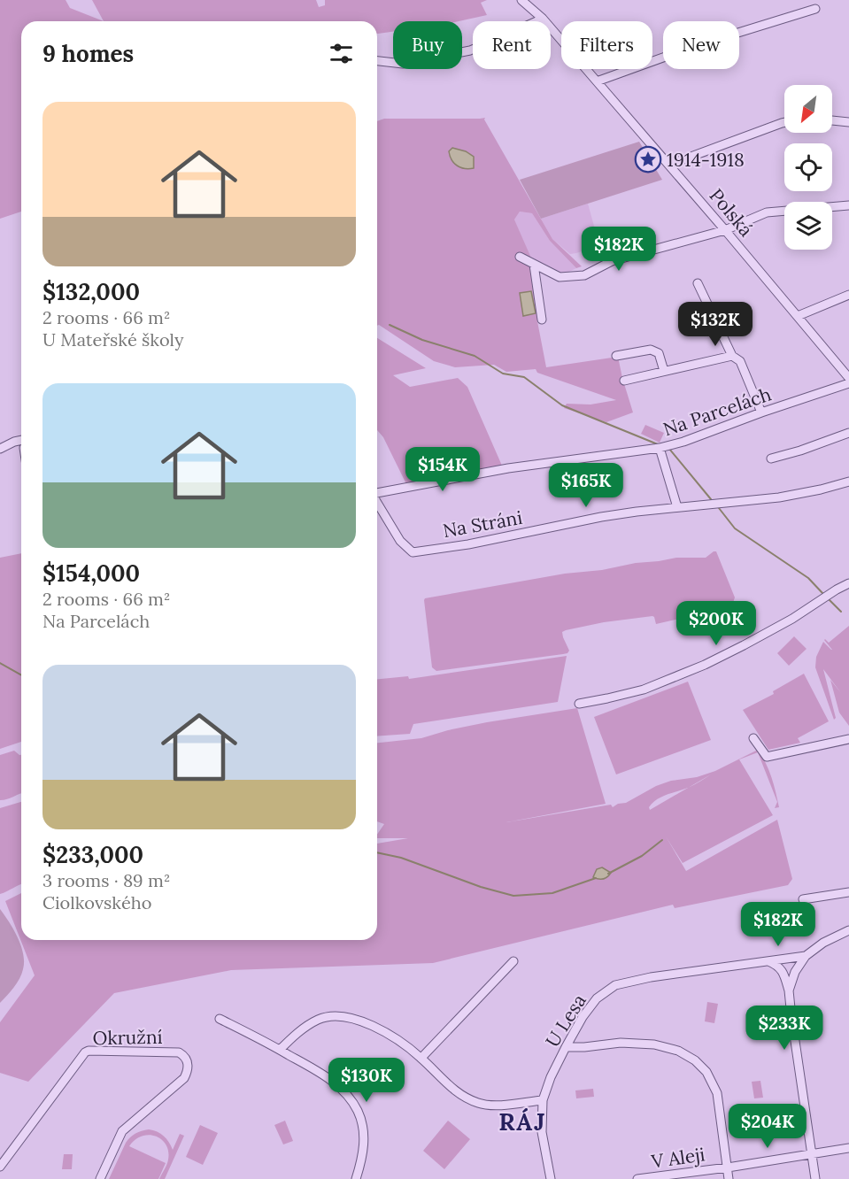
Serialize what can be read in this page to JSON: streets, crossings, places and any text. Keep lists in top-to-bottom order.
{
  "streets": {
    "street": [
      "Polská",
      "Na Parcelách",
      "Na Stráni",
      "U Lesa",
      "Okružní",
      "V Aleji"
    ]
  },
  "districts": ["RÁJ"],
  "places": {
    "place": ["1914-1918"]
  },
  "north": "bottom left",
  "page": {
    "chip": [
      "Buy",
      "Rent",
      "Filters",
      "New"
    ],
    "heading": "9 homes",
    "list": [
      {
        "name": "$132,000",
        "note": "2 rooms · 66 m² · U Mateřské školy"
      },
      {
        "name": "$154,000",
        "note": "2 rooms · 66 m² · Na Parcelách"
      },
      {
        "name": "$233,000",
        "note": "3 rooms · 89 m² · Ciolkovského"
      }
    ],
    "price": [
      "$182K",
      "$132K",
      "$154K",
      "$165K",
      "$200K",
      "$182K",
      "$233K",
      "$130K",
      "$204K"
    ]
  }
}
